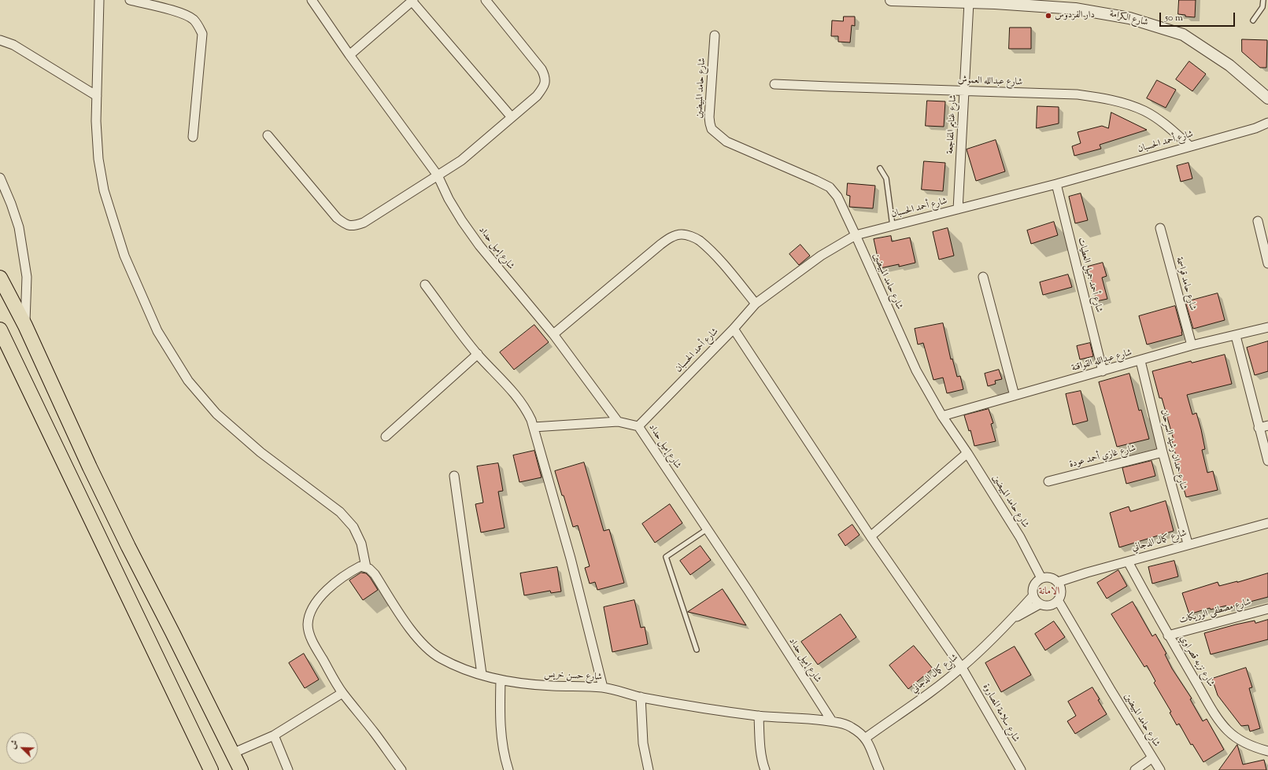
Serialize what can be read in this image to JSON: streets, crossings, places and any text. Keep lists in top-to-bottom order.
{
  "streets": {
    "street": [
      "شارع الكرامة",
      "شارع عبدالله العموش",
      "شارع حامد المبيضين",
      "شارع غنايم المفاجعة",
      "شارع أحمد الحسبان",
      "شارع إميل حداد",
      "شارع أحمد جميل العطيات",
      "شارع حامد قواسمة",
      "شارع عبدالله القواقنة",
      "شارع حمدان رشيد السرحان",
      "شارع غازي أحمد عودة",
      "شارع كمال الدجاني",
      "شارع مصطفى الوريكات",
      "شارع نزيه قصراوي",
      "شارع حسن خريس",
      "شارع سلامة المصاروة"
    ]
  },
  "crossings": [
    ["شارع الكرامة", "شارع غنايم المفاجعة"],
    ["شارع عبدالله العموش", "شارع غنايم المفاجعة"],
    ["شارع عبدالله العموش", "شارع أحمد الحسبان"],
    ["شارع حامد المبيضين", "شارع أحمد الحسبان"],
    ["شارع حامد المبيضين", "شارع عبدالله القواقنة"],
    ["شارع حامد المبيضين", "شارع كمال الدجاني"],
    ["شارع غنايم المفاجعة", "شارع أحمد الحسبان"],
    ["شارع أحمد الحسبان", "شارع إميل حداد"],
    ["شارع أحمد الحسبان", "شارع أحمد جميل العطيات"],
    ["شارع أحمد الحسبان", "شارع سلامة المصاروة"],
    ["شارع إميل حداد", "شارع حسن خريس"],
    ["شارع أحمد جميل العطيات", "شارع عبدالله القواقنة"],
    ["شارع حامد قواسمة", "شارع عبدالله القواقنة"],
    ["شارع عبدالله القواقنة", "شارع حمدان رشيد السرحان"],
    ["شارع حمدان رشيد السرحان", "شارع غازي أحمد عودة"],
    ["شارع حمدان رشيد السرحان", "شارع كمال الدجاني"],
    ["شارع كمال الدجاني", "شارع نزيه قصراوي"],
    ["شارع كمال الدجاني", "شارع حسن خريس"],
    ["شارع كمال الدجاني", "شارع سلامة المصاروة"],
    ["شارع مصطفى الوريكات", "شارع نزيه قصراوي"]
  ],
  "districts": ["الامانة"],
  "places": ["دار الفردوس"],
  "scale_bar": "50 m",
  "north": "top left"
}
